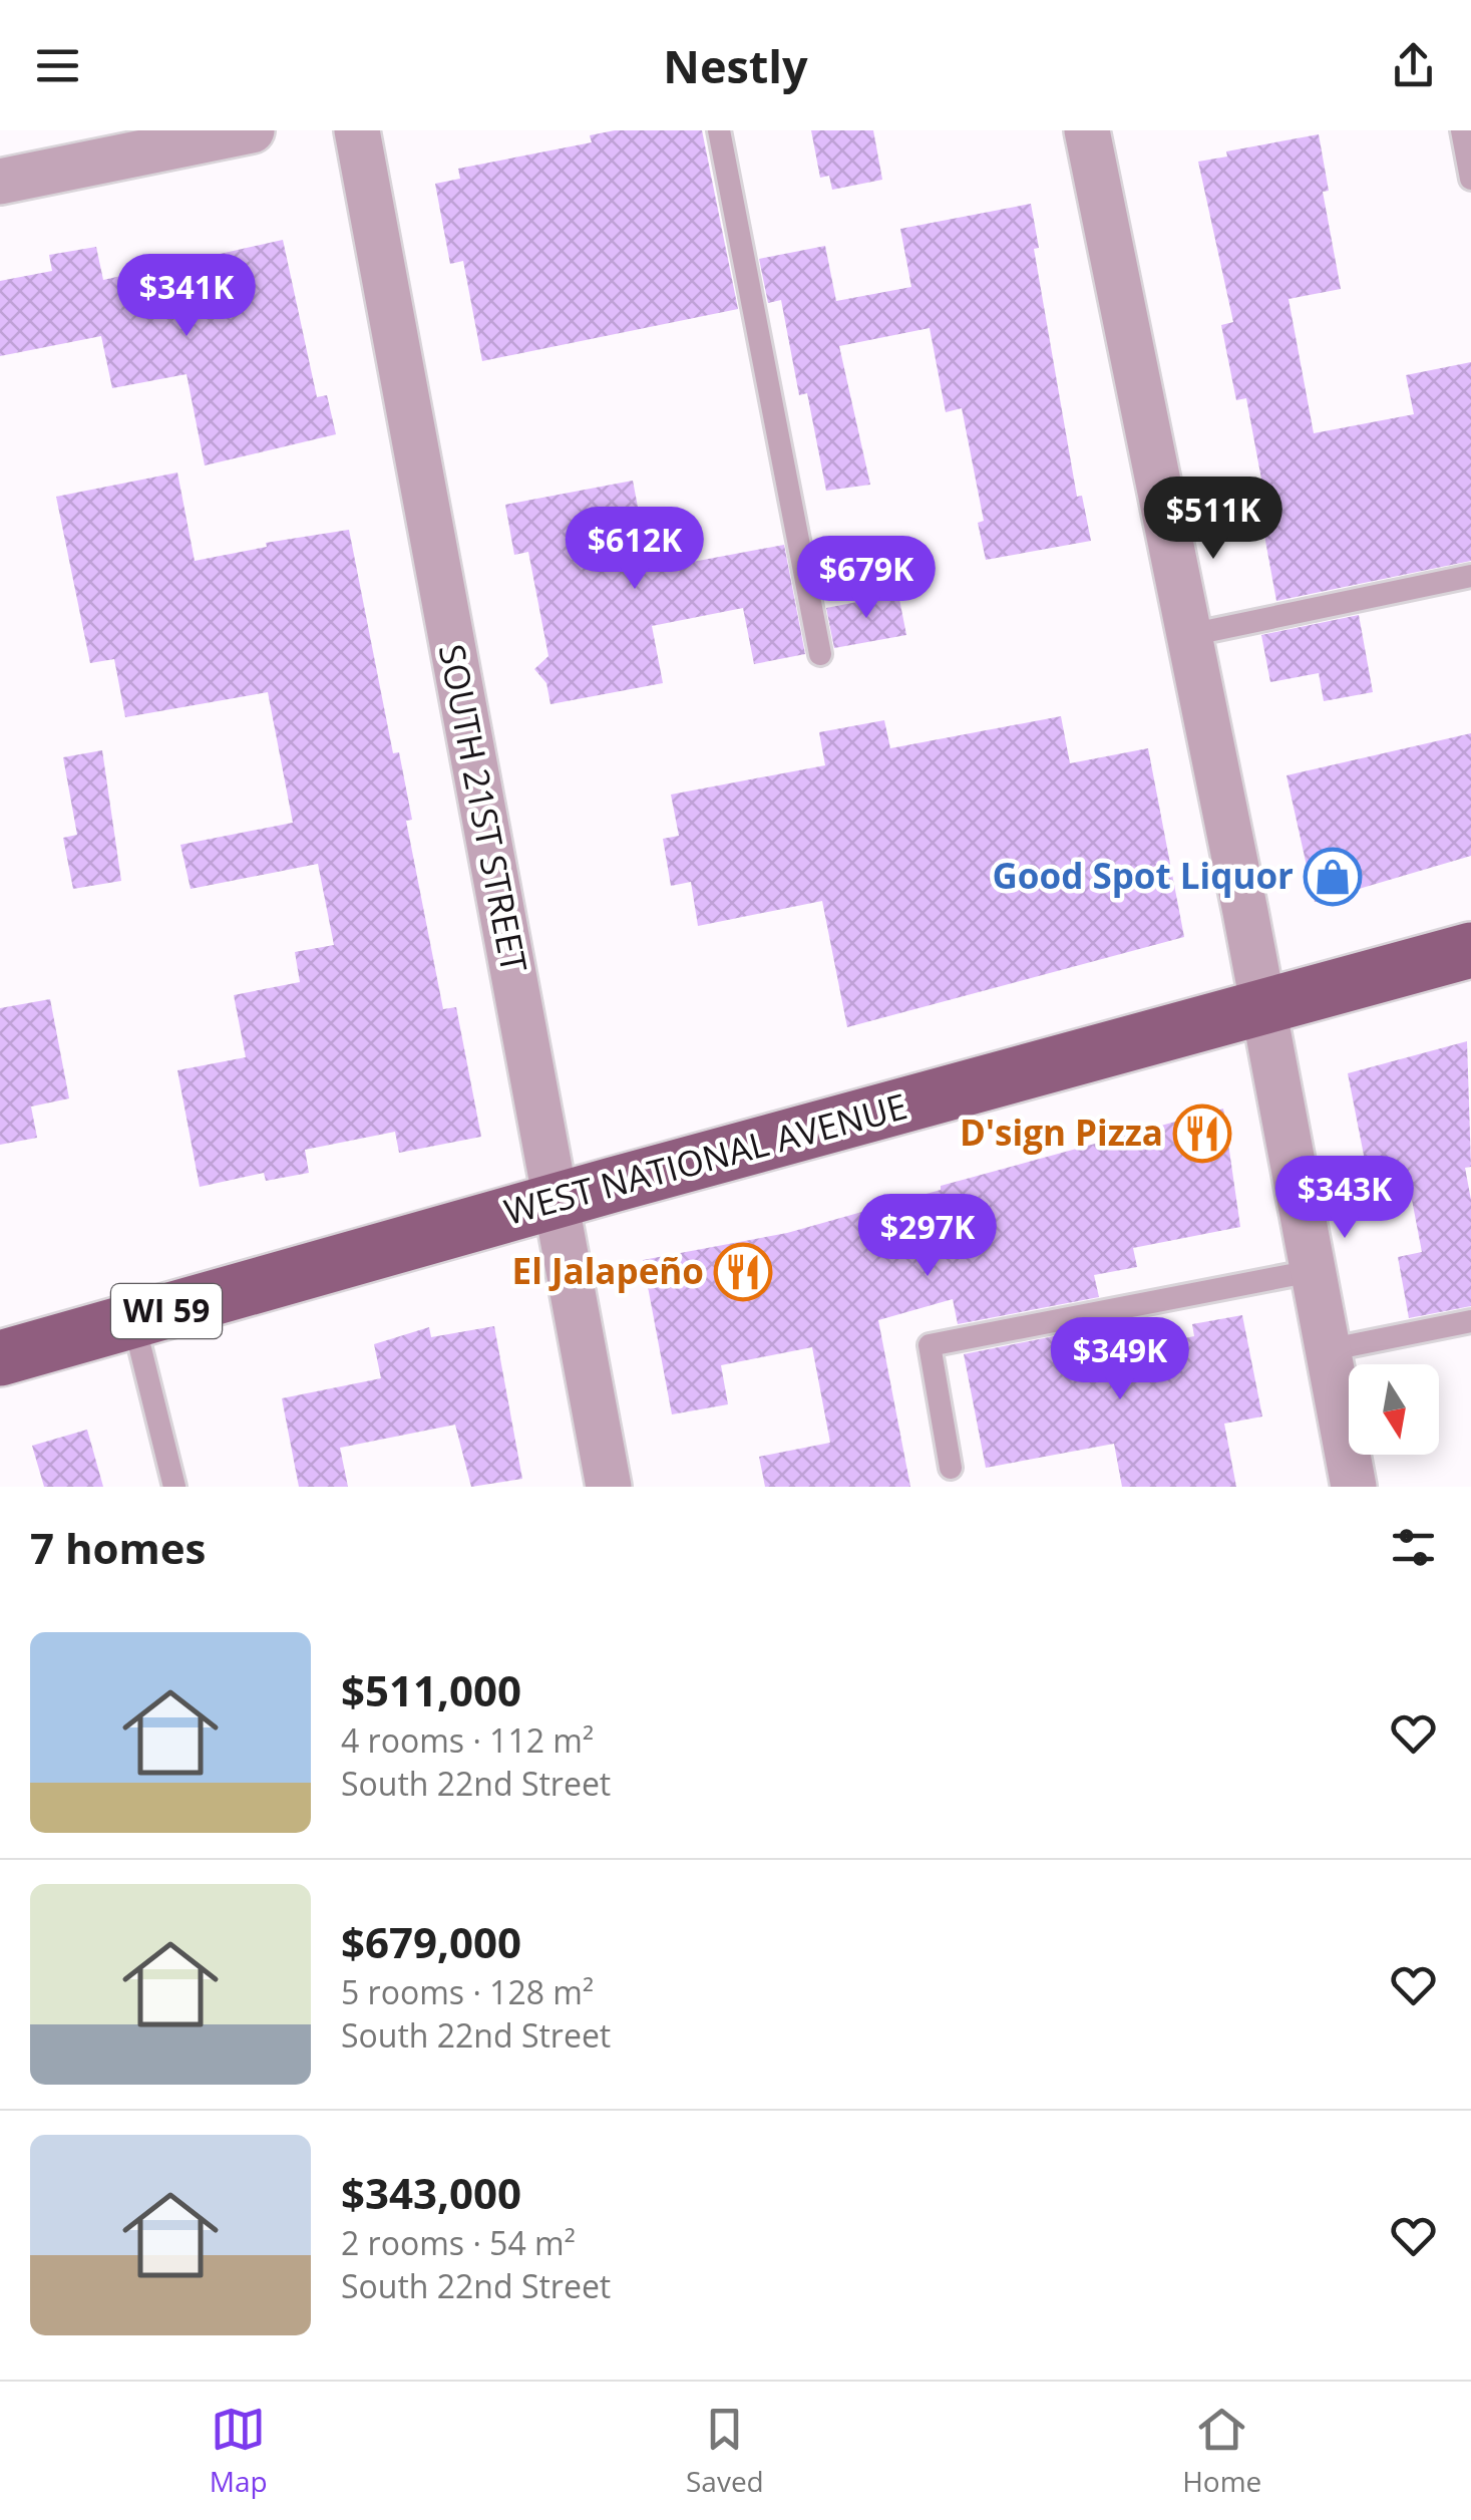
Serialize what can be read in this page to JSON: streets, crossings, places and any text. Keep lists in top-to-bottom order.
{
  "streets": {
    "main road": ["WEST NATIONAL AVENUE", "WI 59"],
    "street": ["SOUTH 21ST STREET"]
  },
  "crossings": [
    ["SOUTH 21ST STREET", "WEST NATIONAL AVENUE"]
  ],
  "places": {
    "shop": ["Good Spot Liquor"],
    "restaurant": ["D'sign Pizza", "El Jalapeño"]
  },
  "north": "bottom",
  "page": {
    "header": "Nestly",
    "price": [
      "$341K",
      "$511K",
      "$612K",
      "$679K",
      "$343K",
      "$297K",
      "$349K"
    ],
    "heading": "7 homes",
    "list": [
      {
        "name": "$511,000",
        "note": "4 rooms · 112 m² · South 22nd Street"
      },
      {
        "name": "$679,000",
        "note": "5 rooms · 128 m² · South 22nd Street"
      },
      {
        "name": "$343,000",
        "note": "2 rooms · 54 m² · South 22nd Street"
      }
    ],
    "tabs": ["Map", "Saved", "Home"]
  }
}
